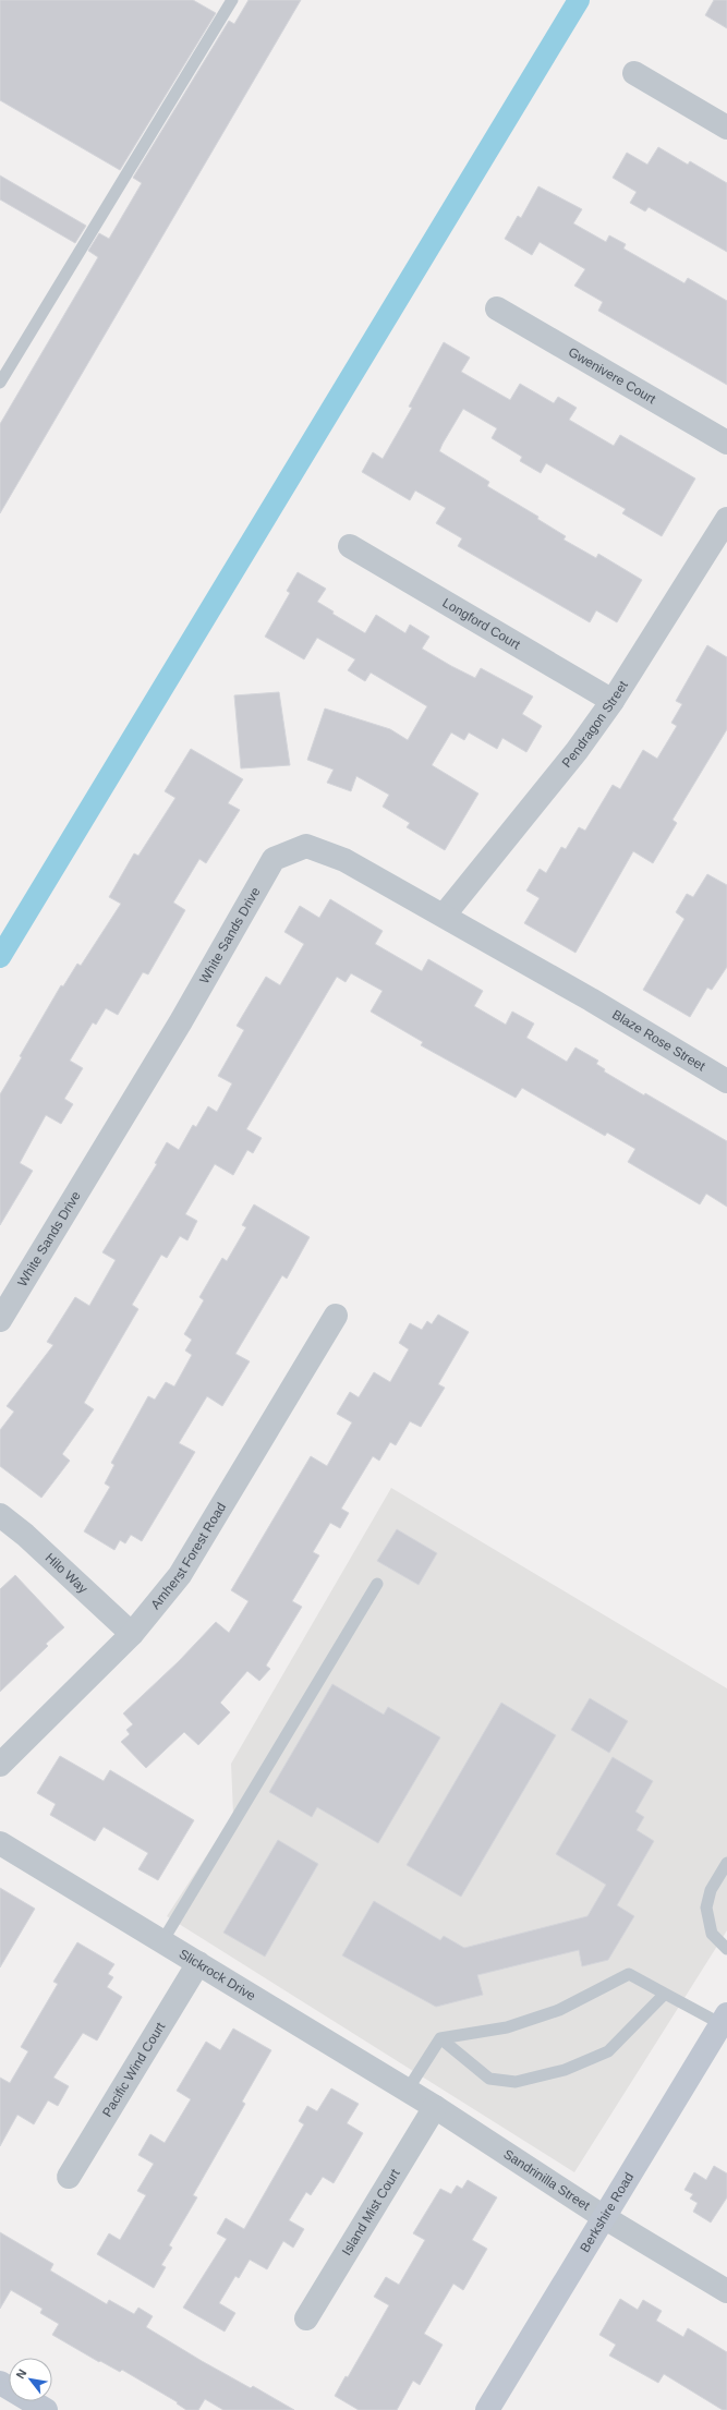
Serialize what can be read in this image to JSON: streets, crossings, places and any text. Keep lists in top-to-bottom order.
{
  "streets": {
    "street": [
      "Gwenivere Court",
      "Longford Court",
      "Pendragon Street",
      "White Sands Drive",
      "Blaze Rose Street",
      "Amherst Forest Road",
      "Hilo Way",
      "Slickrock Drive",
      "Pacific Wind Court",
      "Sandrinilla Street",
      "Berkshire Road",
      "Island Mist Court"
    ]
  },
  "crossings": [
    ["Longford Court", "Pendragon Street"],
    ["Pendragon Street", "White Sands Drive"],
    ["White Sands Drive", "Blaze Rose Street"],
    ["Amherst Forest Road", "Hilo Way"],
    ["Slickrock Drive", "Pacific Wind Court"],
    ["Slickrock Drive", "Sandrinilla Street"],
    ["Slickrock Drive", "Island Mist Court"],
    ["Sandrinilla Street", "Berkshire Road"],
    ["Sandrinilla Street", "Island Mist Court"]
  ],
  "north": "top left"
}
